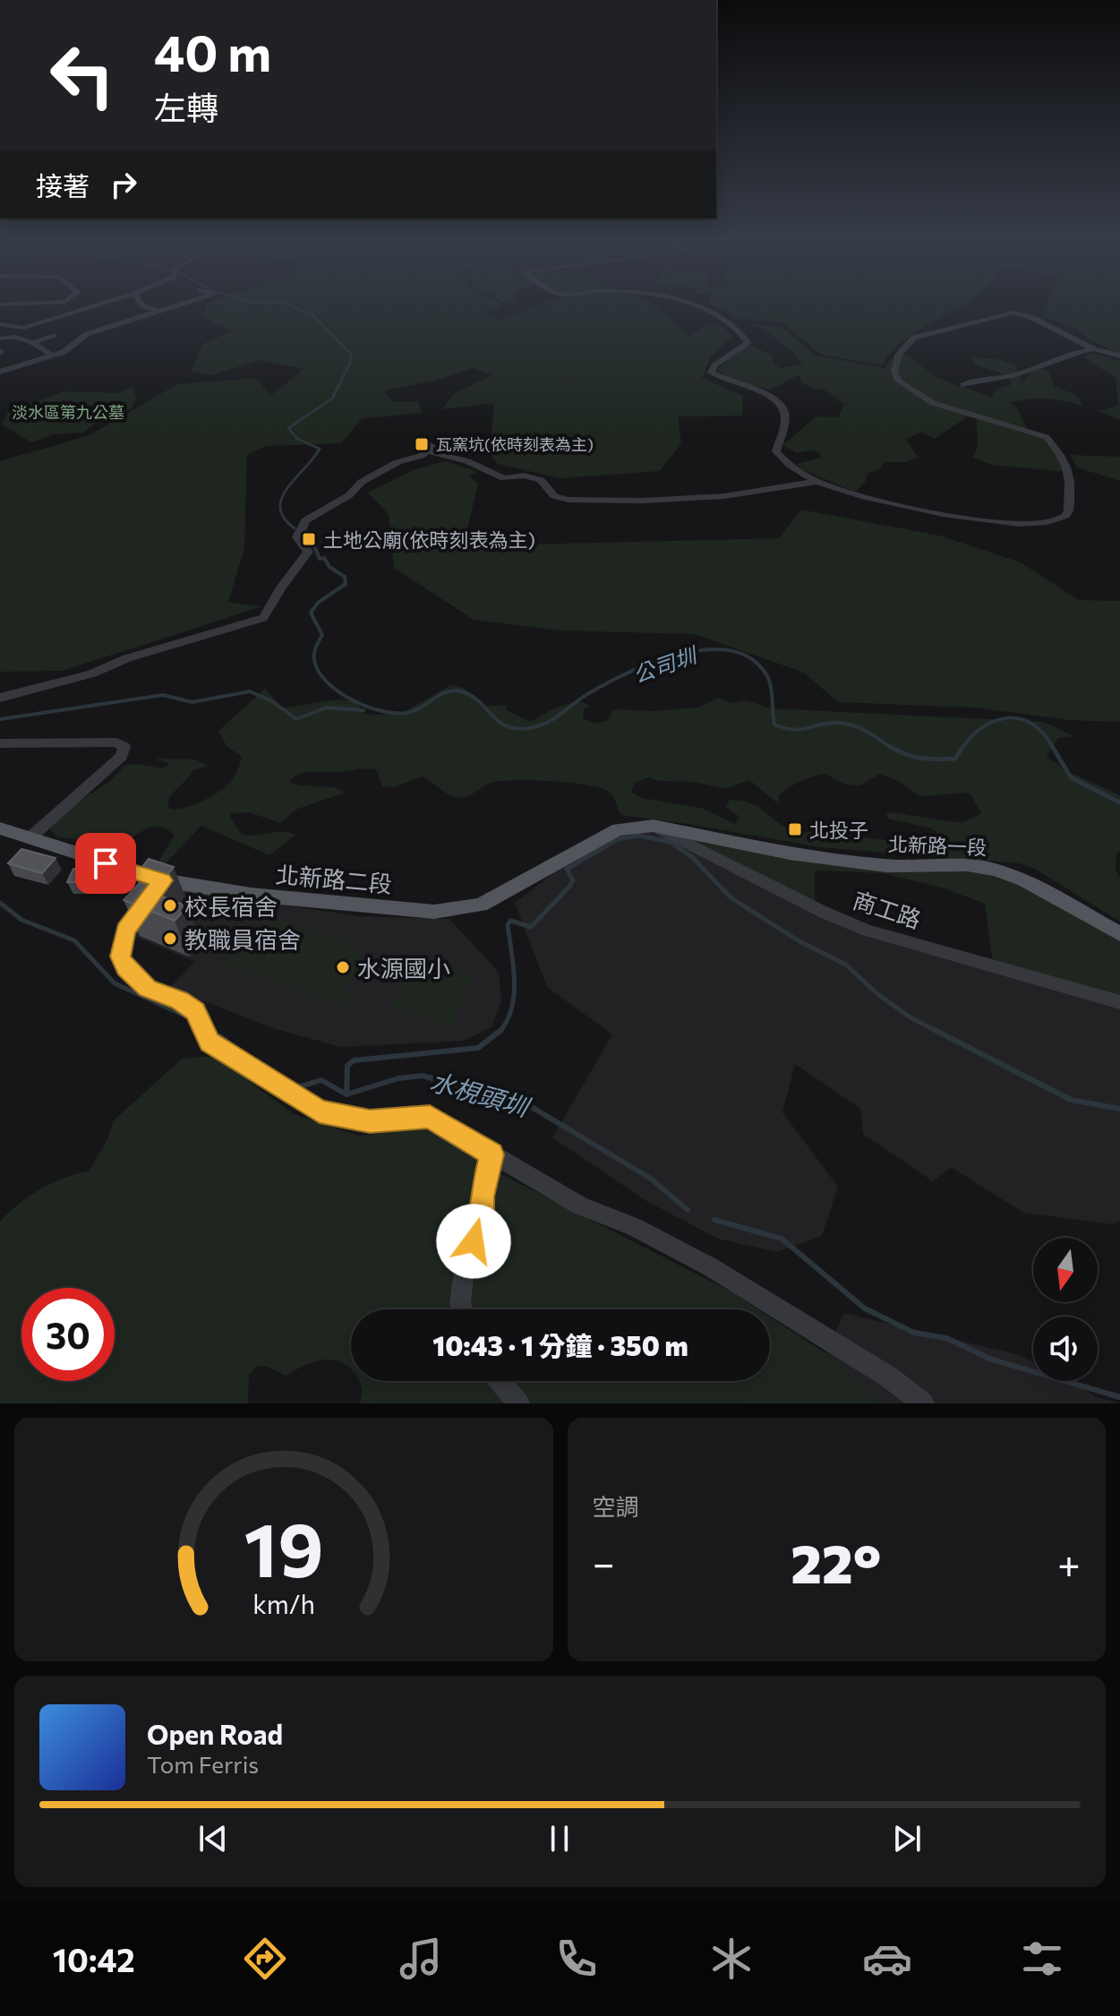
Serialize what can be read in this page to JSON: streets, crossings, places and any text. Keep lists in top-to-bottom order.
{
  "streets": {
    "main road": ["北新路一段", "北新路二段"],
    "street": ["商工路"]
  },
  "crossings": [
    ["北新路一段", "北新路二段"],
    ["北新路一段", "商工路"],
    ["北新路二段", "商工路"]
  ],
  "water": ["公司圳", "水梘頭圳"],
  "parks": ["淡水區第九公墓"],
  "places": {
    "transit": ["瓦窯坑(依時刻表為主)", "土地公廟(依時刻表為主)", "北投子"],
    "other": ["校長宿舍", "教職員宿舍", "水源國小"]
  },
  "north": "bottom",
  "page": {
    "turn": ["40 m", "左轉"],
    "then": "接著",
    "limit": "30",
    "trip": "10:43 · 1 分鐘 · 350 m",
    "tile": "空調",
    "heat": ["−", "22°", "+"],
    "song": ["Open Road", "Tom Ferris"],
    "tabs": "10:42",
    "gauge": ["19", "km/h"]
  }
}
